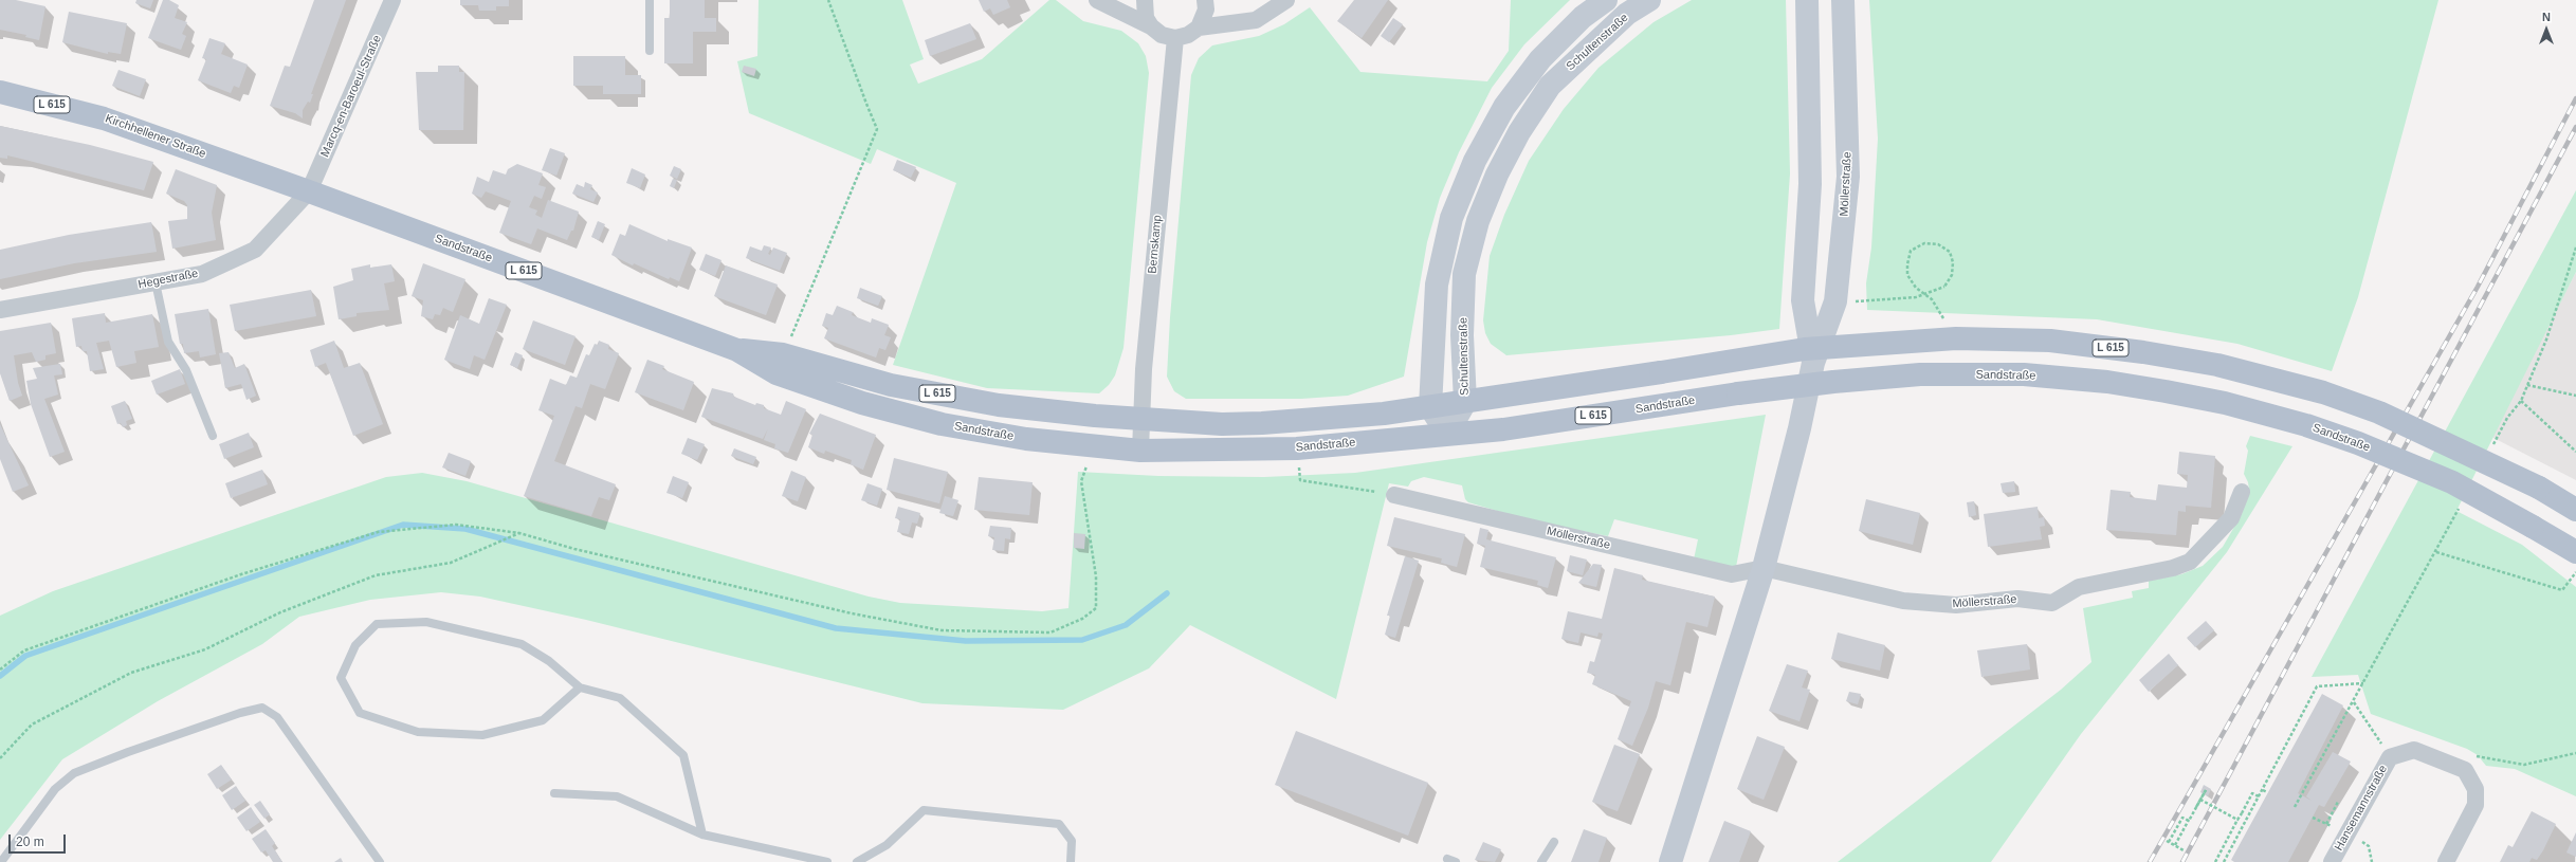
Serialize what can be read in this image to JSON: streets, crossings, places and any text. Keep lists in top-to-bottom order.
{
  "streets": {
    "main road": ["L 615", "Kirchhellener Straße", "Sandstraße"],
    "street": [
      "Schultenstraße",
      "Marcq-en-Baroeul-Straße",
      "Möllerstraße",
      "Bernskamp",
      "Hegestraße",
      "Hansemannstraße"
    ]
  },
  "crossings": [
    ["Schultenstraße", "Sandstraße"],
    ["Marcq-en-Baroeul-Straße", "Kirchhellener Straße"],
    ["Marcq-en-Baroeul-Straße", "Sandstraße"],
    ["Marcq-en-Baroeul-Straße", "Hegestraße"],
    ["Kirchhellener Straße", "Sandstraße"],
    ["Kirchhellener Straße", "Hegestraße"],
    ["Bernskamp", "Sandstraße"],
    ["Sandstraße", "Hegestraße"]
  ],
  "scale_bar": "20 m",
  "north": "top"
}
